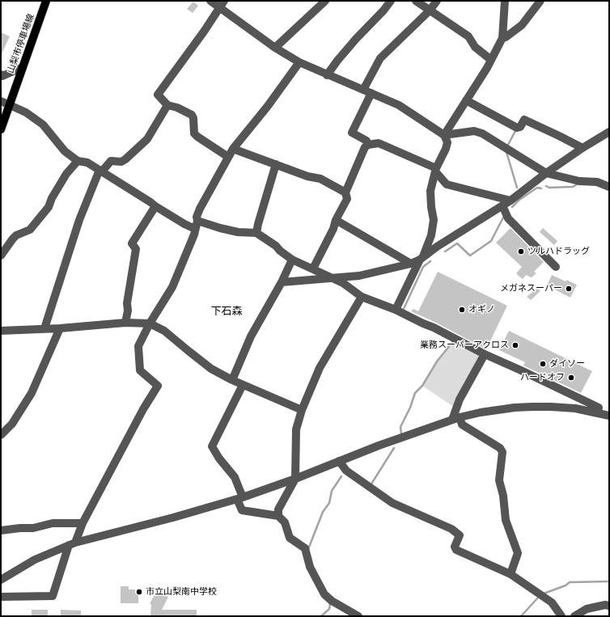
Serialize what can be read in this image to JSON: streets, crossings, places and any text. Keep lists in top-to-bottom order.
{
  "streets": {
    "main road": ["山梨市停車場線"]
  },
  "districts": ["下石森"],
  "places": [
    "ツルハドラッグ",
    "メガネスーパー",
    "オギノ",
    "業務スーパーアクロス",
    "ダイソー",
    "ハードオフ",
    "市立山梨南中学校"
  ]
}
